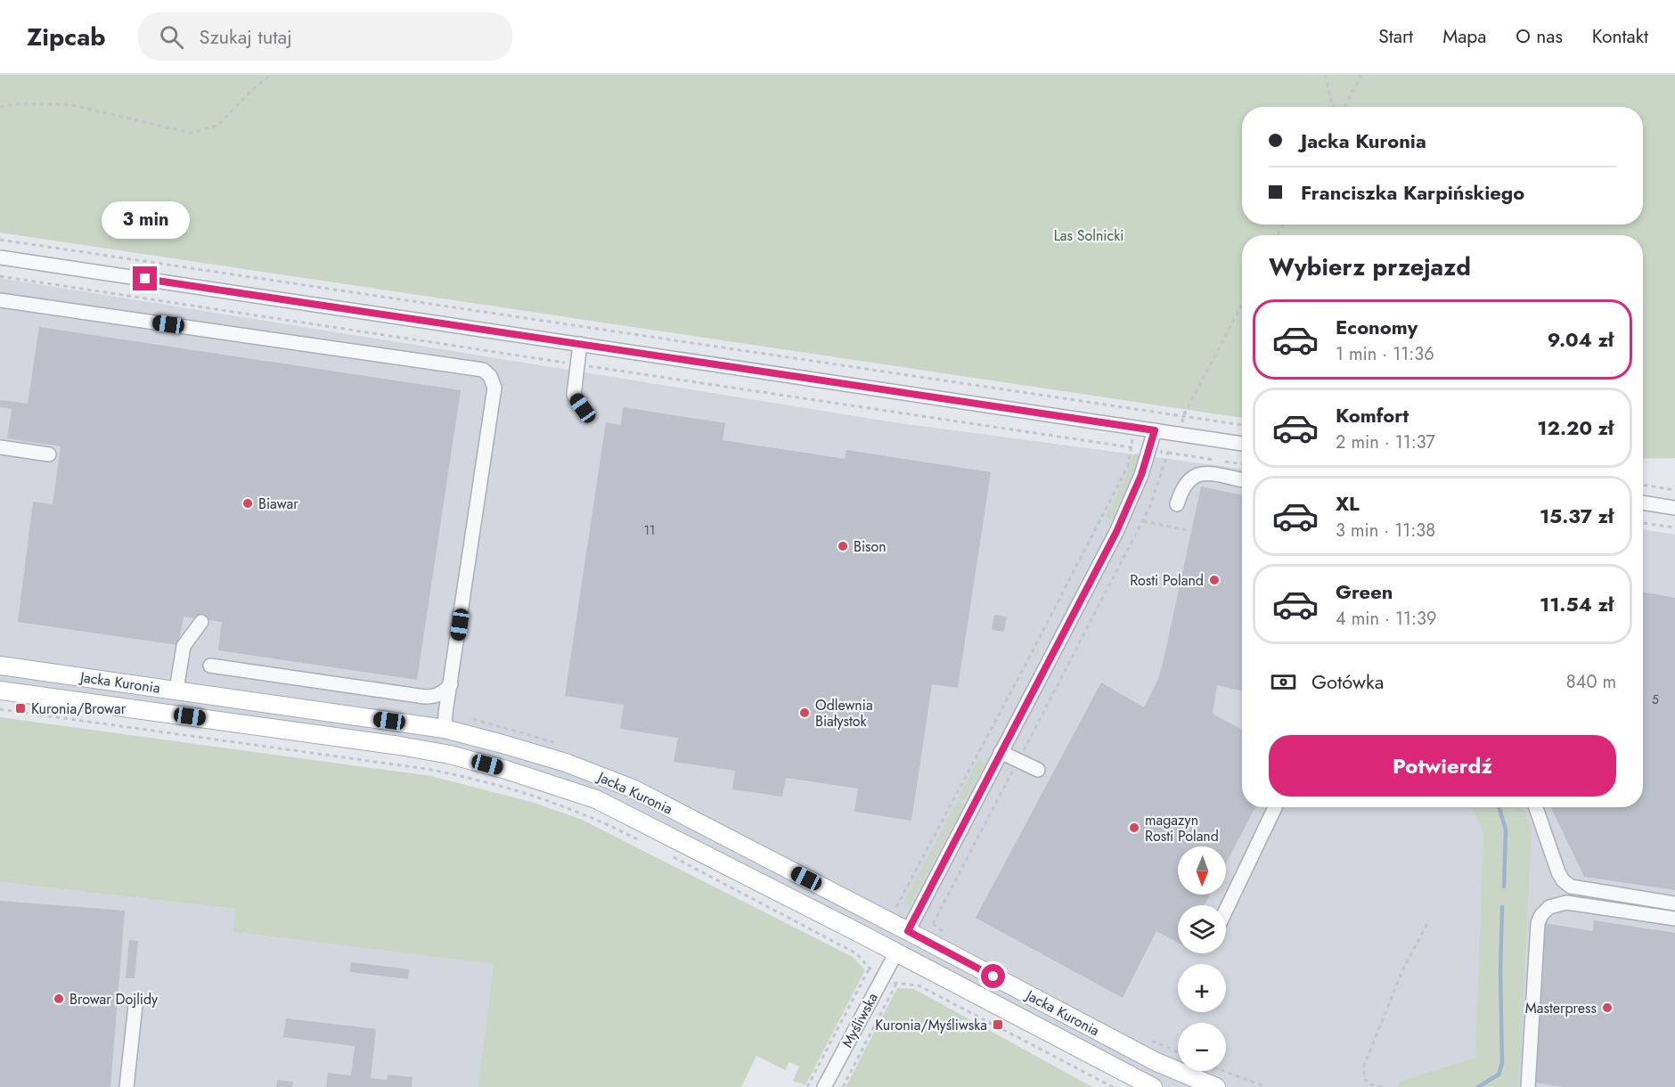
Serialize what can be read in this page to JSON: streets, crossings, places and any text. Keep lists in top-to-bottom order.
{
  "streets": {
    "main road": ["Jacka Kuronia"],
    "street": ["Myśliwska"]
  },
  "crossings": [
    ["Jacka Kuronia", "Myśliwska"]
  ],
  "parks": ["Las Solnicki"],
  "places": {
    "other": [
      "Biawar",
      "Bison",
      "Rosti Poland",
      "Odlewnia Białystok",
      "magazyn Rosti Poland",
      "Browar Dojlidy",
      "Masterpress"
    ],
    "transit": ["Kuronia/Browar", "Kuronia/Myśliwska"]
  },
  "house_numbers": ["11", "5"],
  "north": "bottom",
  "page": {
    "header": "Zipcab",
    "search": "Szukaj tutaj",
    "nav": [
      "Start",
      "Mapa",
      "O nas",
      "Kontakt"
    ],
    "banner": ["Jacka Kuronia", "Franciszka Karpińskiego"],
    "bubble": "3 min",
    "heading": "Wybierz przejazd",
    "list": [
      {
        "name": "Economy",
        "note": "1 min · 11:36",
        "value": "9.04 zł"
      },
      {
        "name": "Komfort",
        "note": "2 min · 11:37",
        "value": "12.20 zł"
      },
      {
        "name": "XL",
        "note": "3 min · 11:38",
        "value": "15.37 zł"
      },
      {
        "name": "Green",
        "note": "4 min · 11:39",
        "value": "11.54 zł"
      }
    ],
    "pay": ["Gotówka", "840 m"],
    "buttons": "Potwierdź",
    "map_buttons": ["+", "−"]
  }
}
